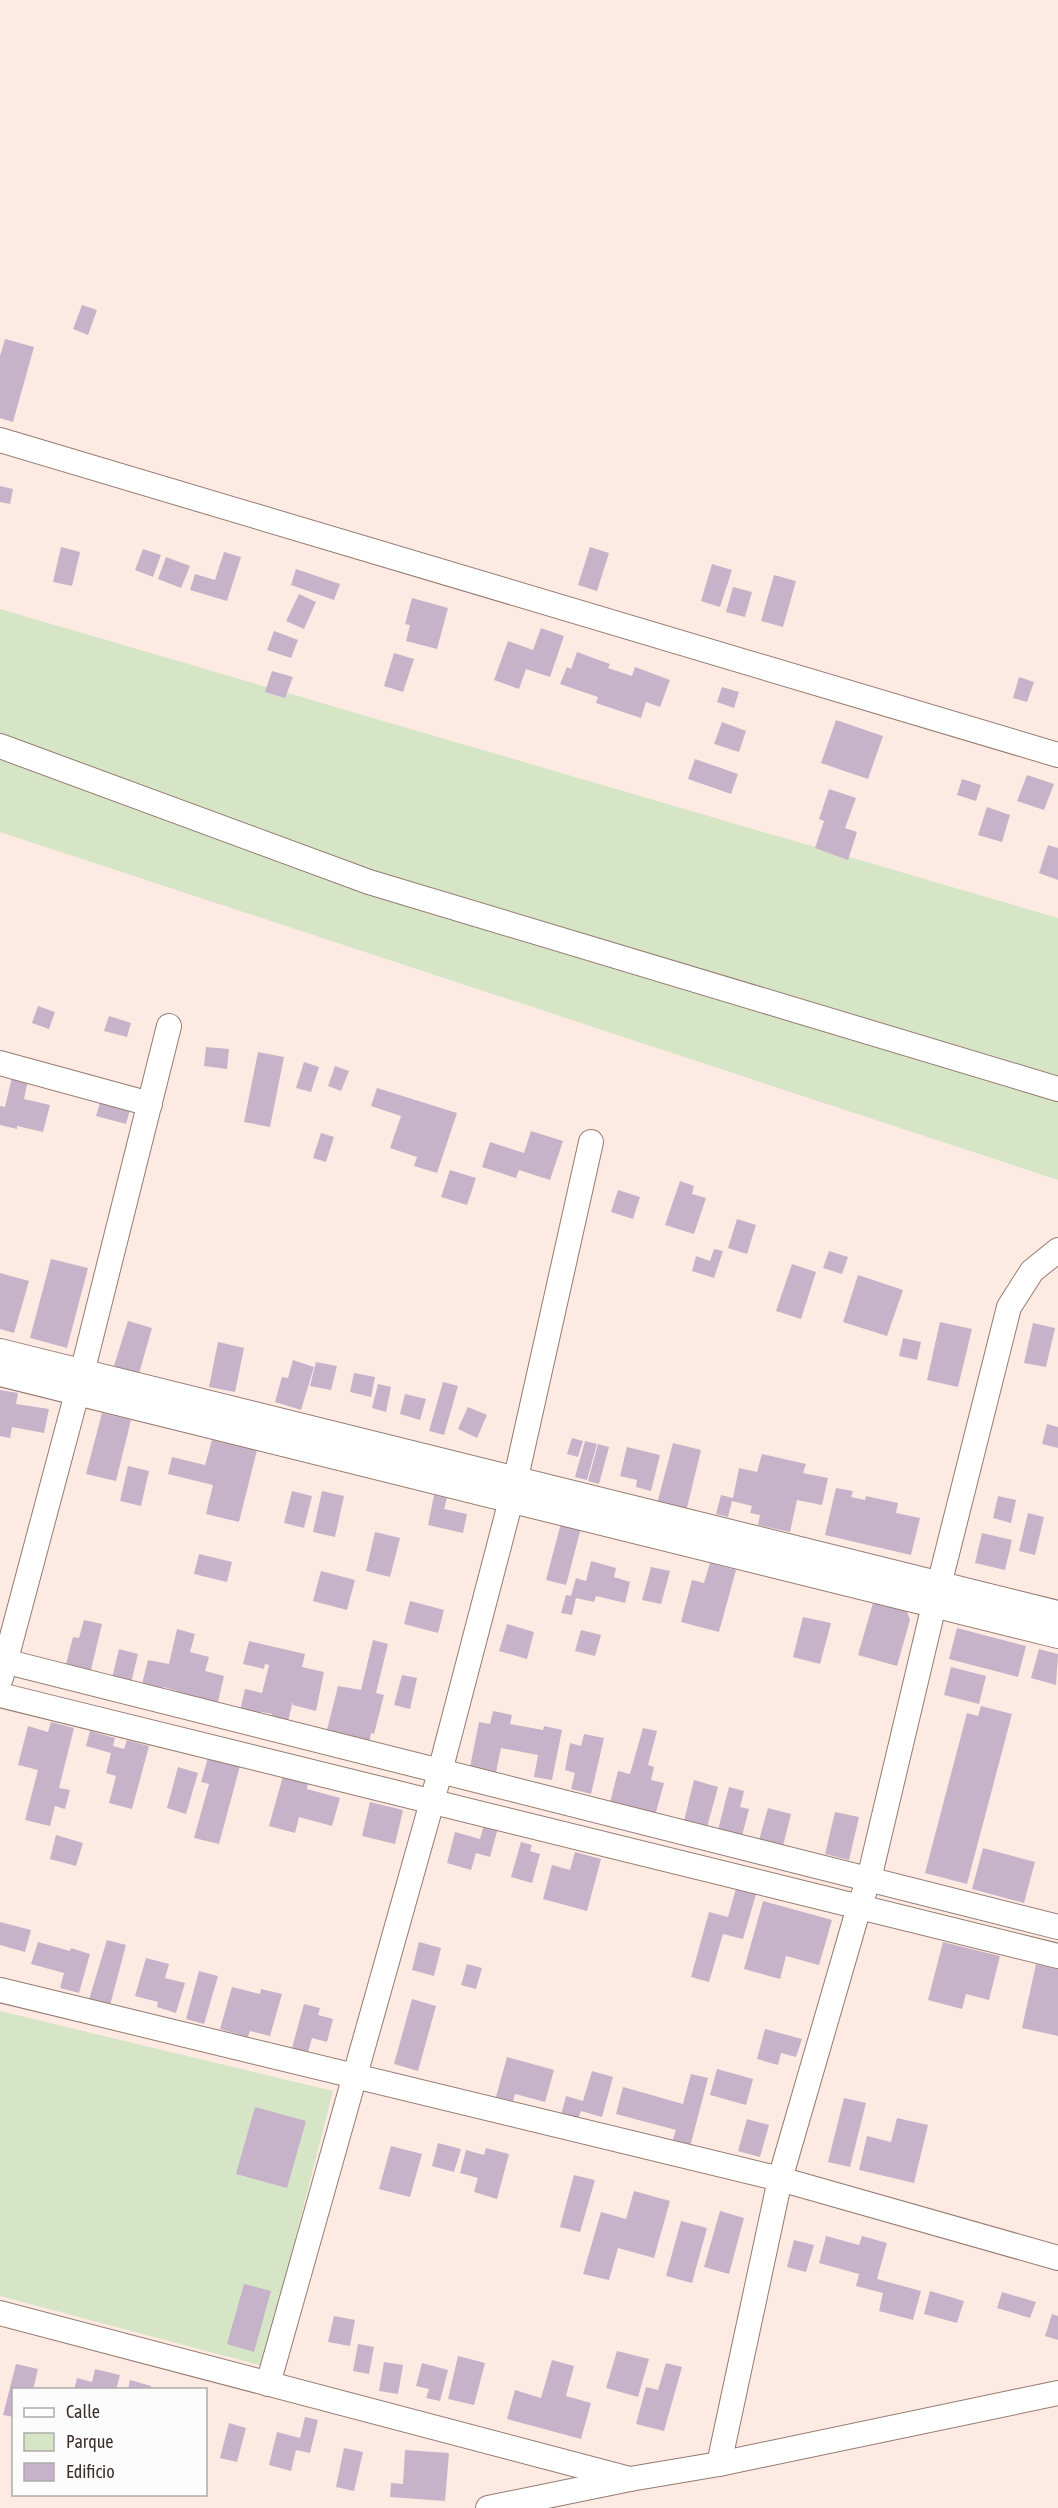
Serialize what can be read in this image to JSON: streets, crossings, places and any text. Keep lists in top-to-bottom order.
{
  "legend": ["Calle", "Parque", "Edificio"]
}
